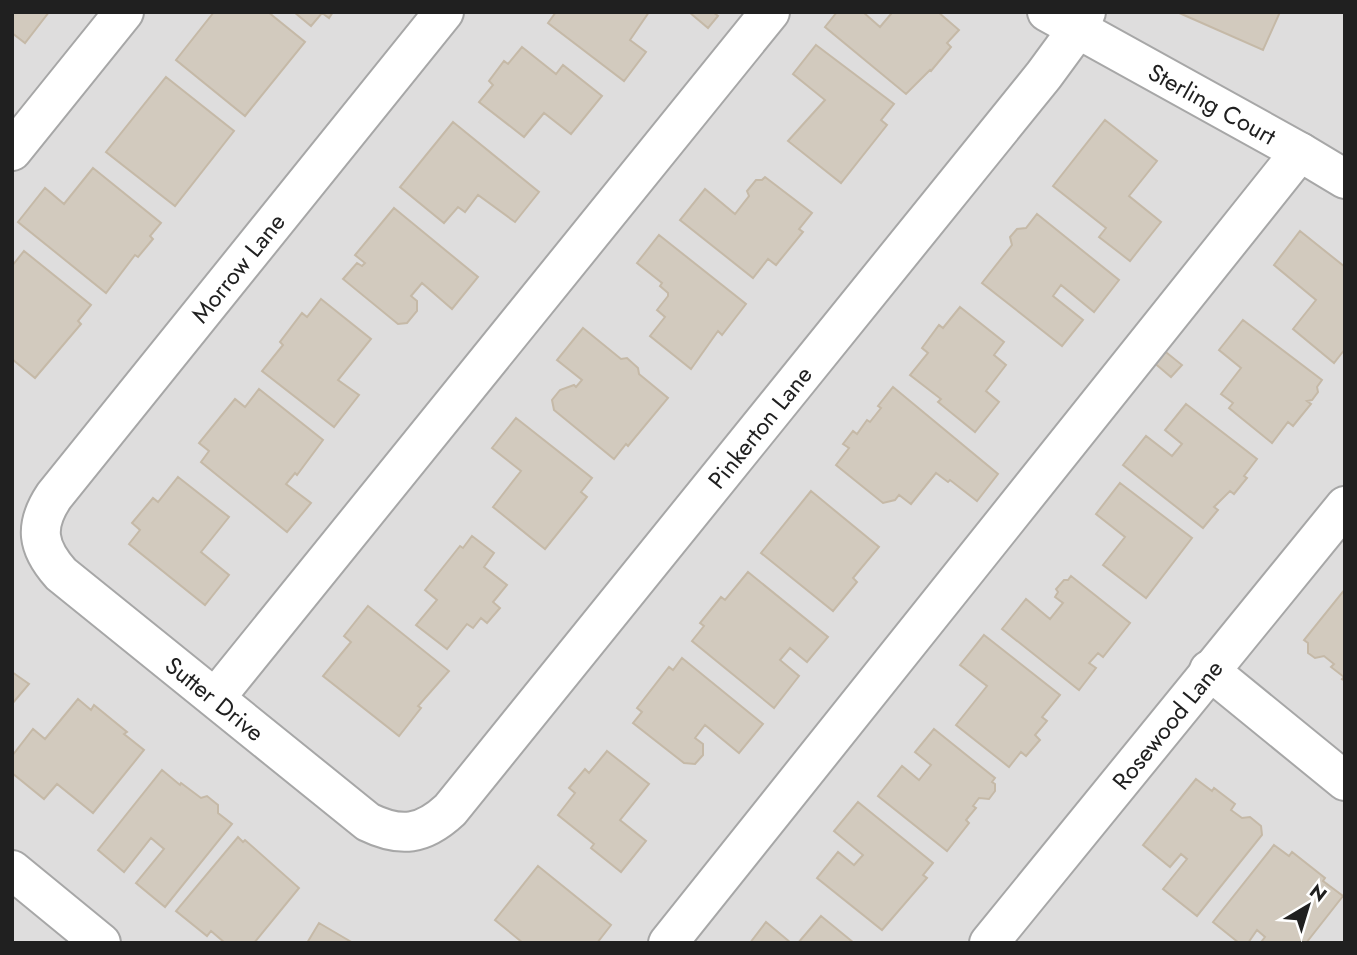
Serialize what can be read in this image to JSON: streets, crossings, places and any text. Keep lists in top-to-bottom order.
{
  "streets": {
    "street": [
      "Sterling Court",
      "Morrow Lane",
      "Pinkerton Lane",
      "Sutter Drive",
      "Rosewood Lane"
    ]
  },
  "crossings": [
    ["Sterling Court", "Pinkerton Lane"],
    ["Morrow Lane", "Sutter Drive"],
    ["Pinkerton Lane", "Sutter Drive"]
  ],
  "north": "top right"
}
